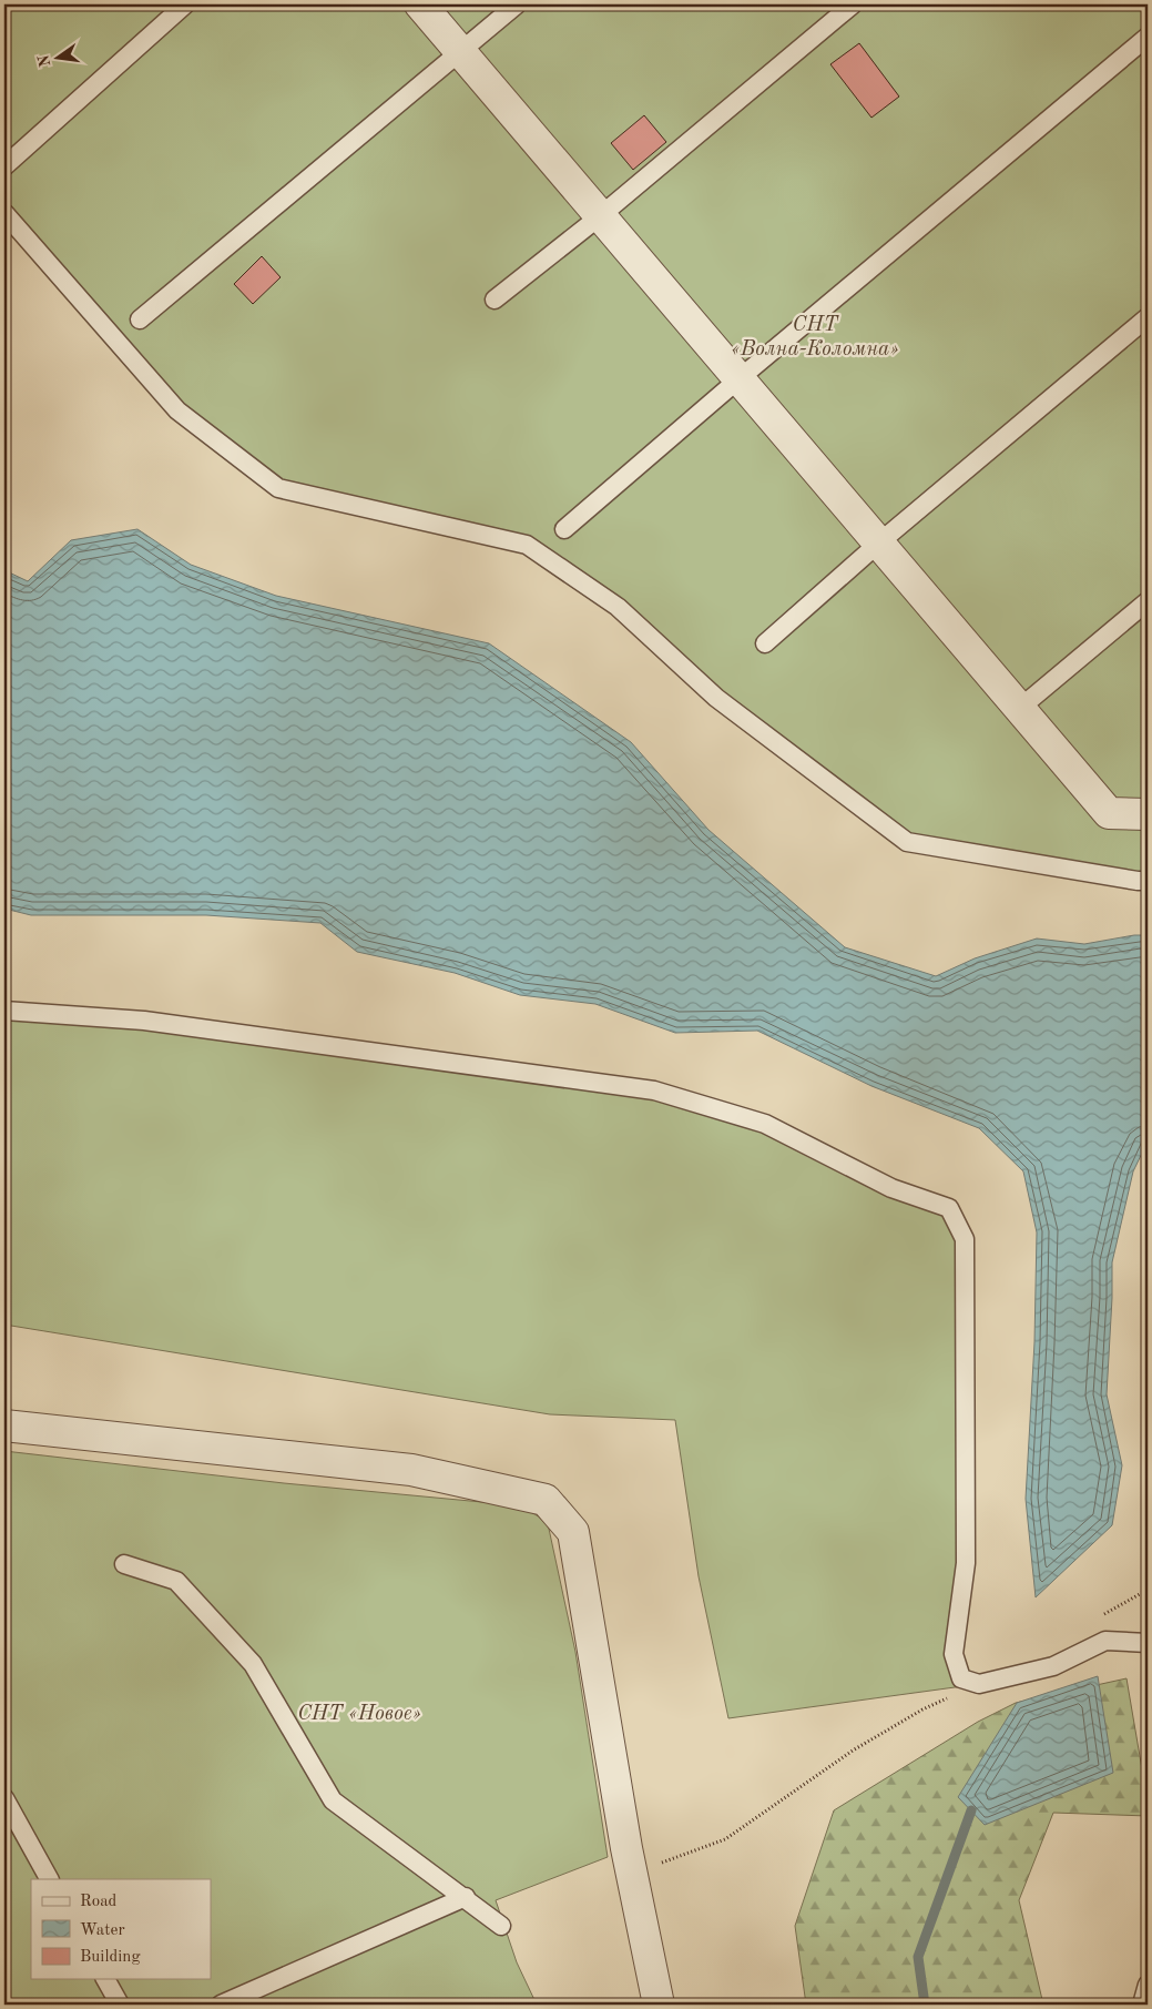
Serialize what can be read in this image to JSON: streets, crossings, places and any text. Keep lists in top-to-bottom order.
{
  "parks": ["СНТ «Волна-Коломна»", "СНТ «Новое»"],
  "legend": ["Road", "Water", "Building"],
  "north": "left"
}
